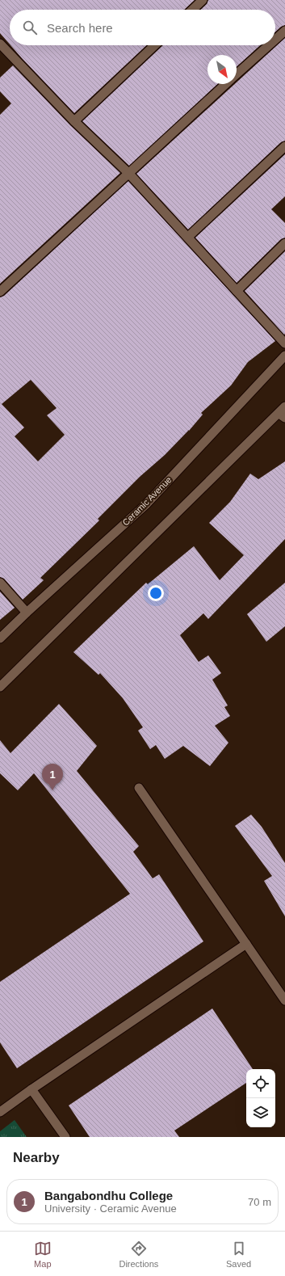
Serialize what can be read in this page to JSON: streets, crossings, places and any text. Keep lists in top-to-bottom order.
{
  "streets": {
    "street": ["Ceramic Avenue"]
  },
  "north": "bottom right",
  "page": {
    "search": "Search here",
    "pins": "1",
    "heading": "Nearby",
    "list": [
      {
        "mark": "1",
        "name": "Bangabondhu College",
        "note": "University · Ceramic Avenue",
        "value": "70 m"
      }
    ],
    "nav": ["Map", "Directions", "Saved"]
  }
}
